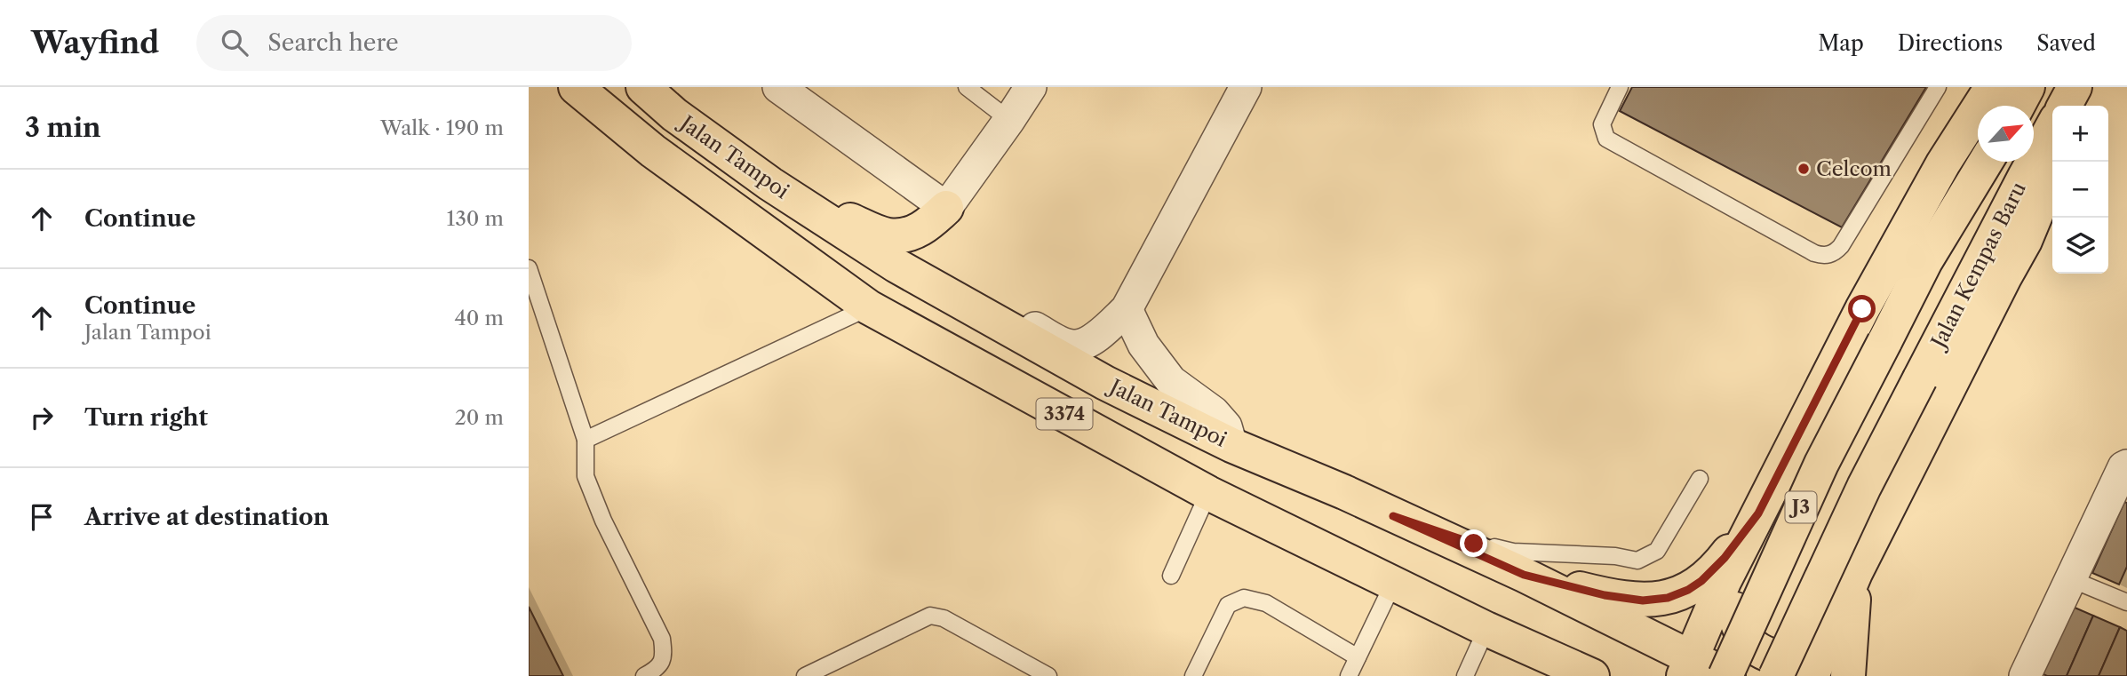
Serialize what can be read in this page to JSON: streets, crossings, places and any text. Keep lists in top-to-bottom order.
{
  "streets": {
    "main road": [
      "Jalan Tampoi",
      "Jalan Kempas Baru",
      "3374",
      "J3"
    ]
  },
  "crossings": [
    ["Jalan Tampoi", "Jalan Kempas Baru"]
  ],
  "places": ["Celcom"],
  "north": "top right",
  "page": {
    "header": "Wayfind",
    "search": "Search here",
    "nav": ["Map", "Directions", "Saved"],
    "heading": ["3 min", "Walk · 190 m"],
    "map_buttons": ["+", "−"],
    "list": [
      ["Continue", "130 m"],
      ["Continue", "Jalan Tampoi", "40 m"],
      ["Turn right", "20 m"],
      "Arrive at destination"
    ]
  }
}
